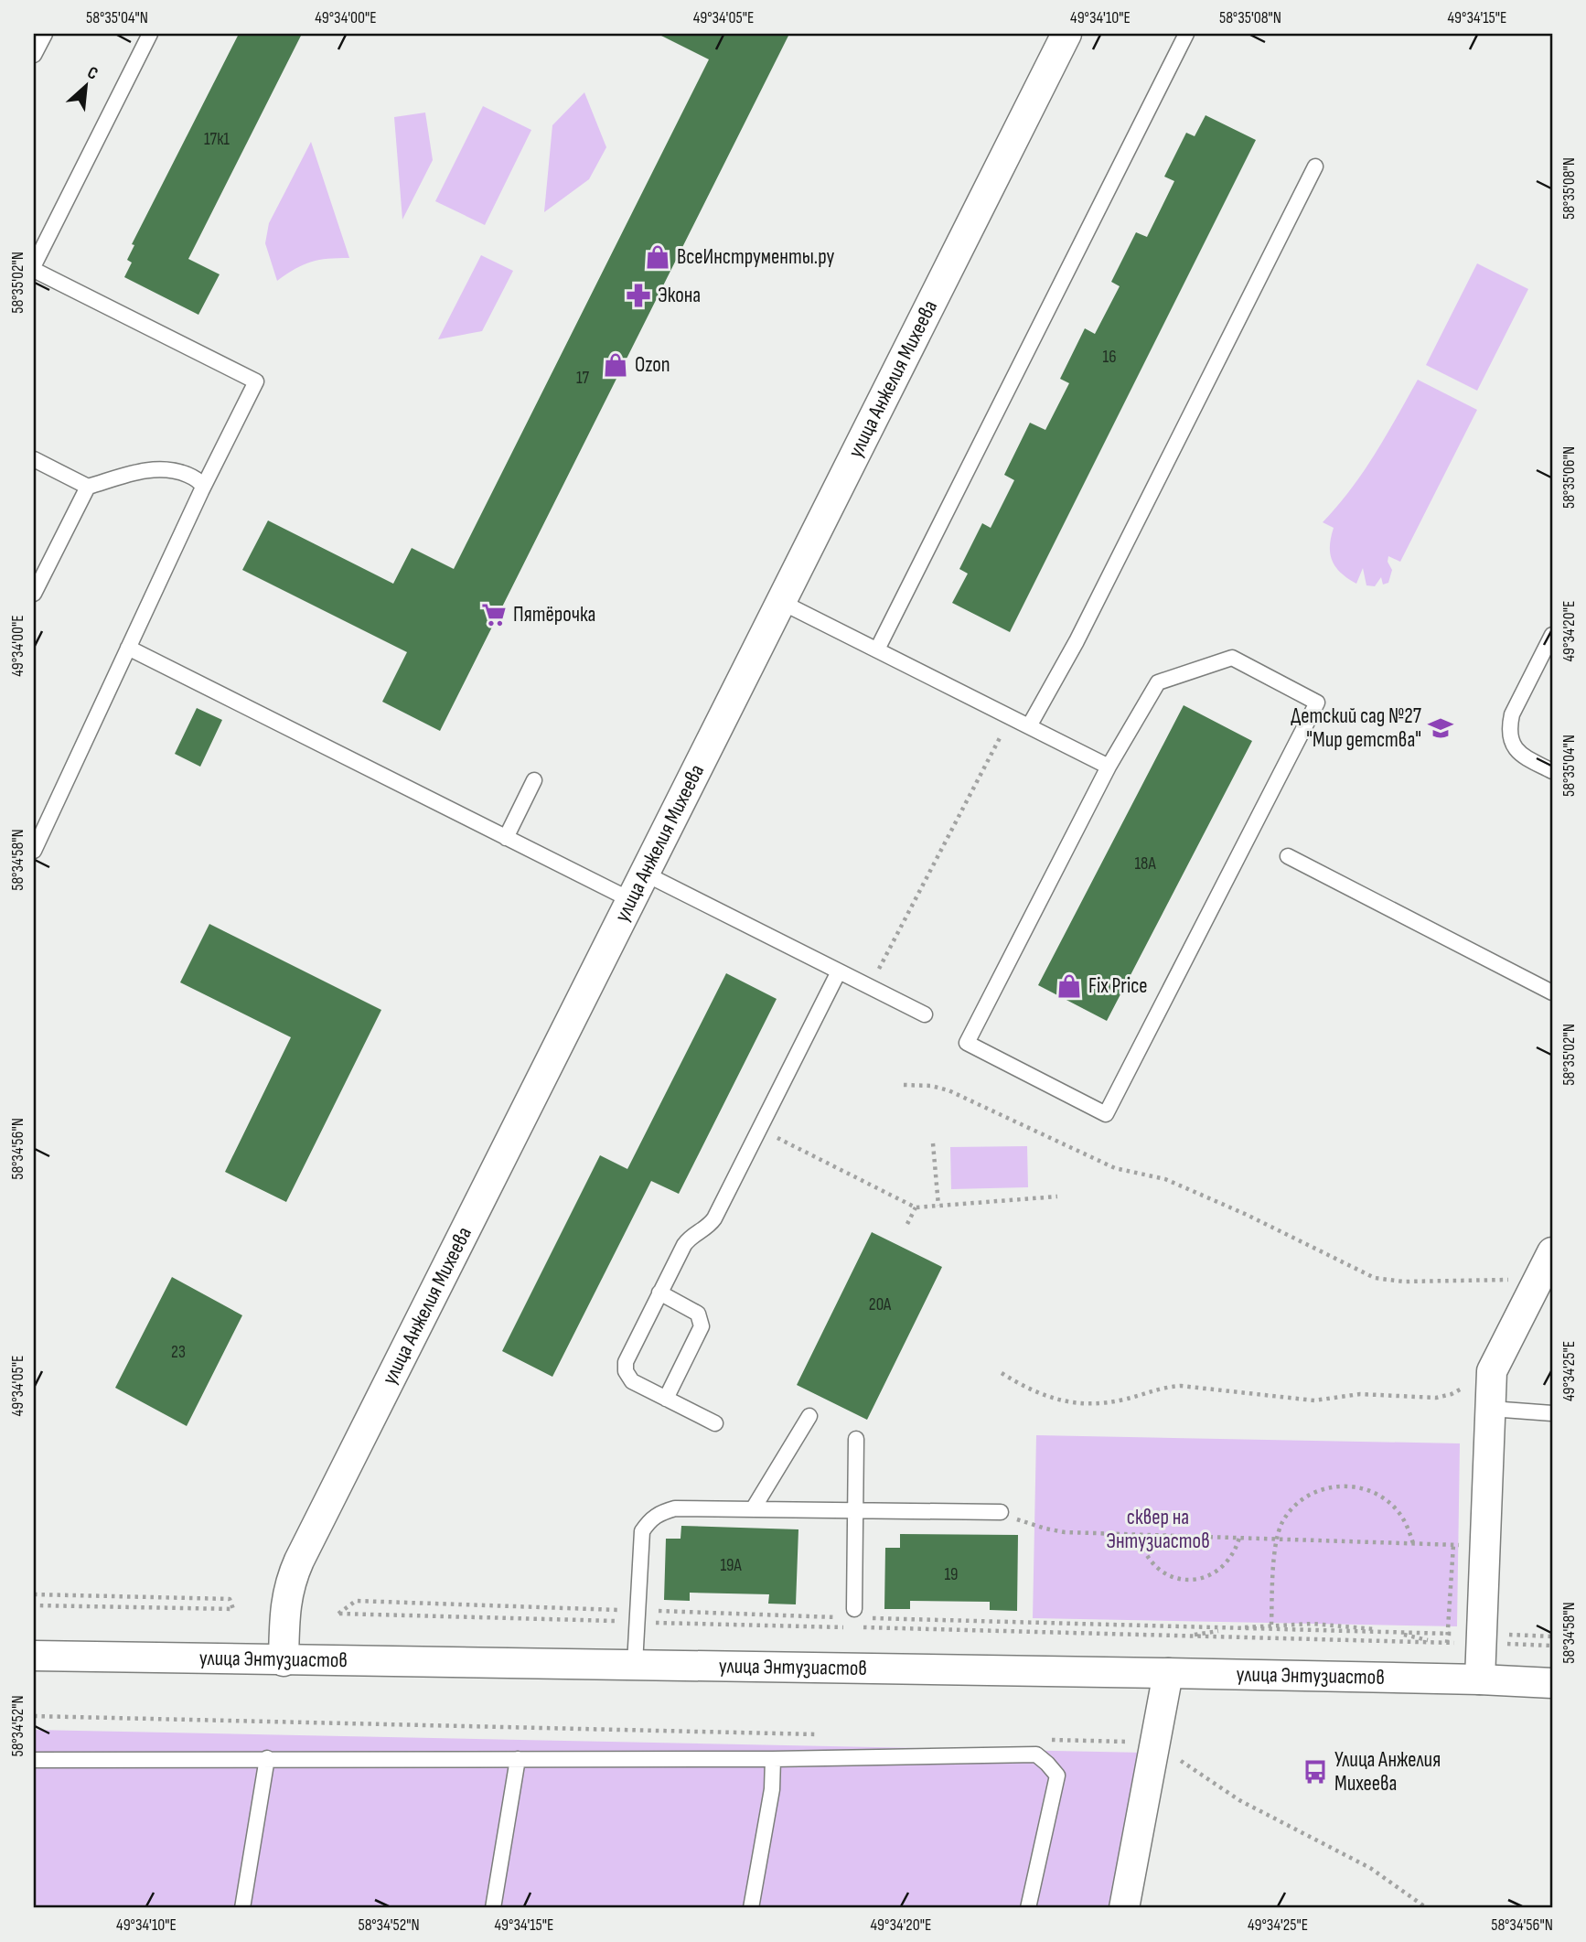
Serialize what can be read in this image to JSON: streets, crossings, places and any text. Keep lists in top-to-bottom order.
{
  "streets": {
    "street": ["улица Анжелия Михеева", "улица Энтузиастов"]
  },
  "crossings": [
    ["улица Анжелия Михеева", "улица Энтузиастов"]
  ],
  "parks": ["сквер на Энтузиастов"],
  "places": {
    "shop": ["ВсеИнструменты.ру", "Ozon", "Fix Price"],
    "pharmacy": ["Экона"],
    "supermarket": ["Пятёрочка"],
    "school or university": ["Детский сад №27 \"Мир детства\""],
    "bus stop": ["Улица Анжелия Михеева"]
  },
  "house_numbers": [
    "17к1",
    "16",
    "17",
    "18А",
    "20А",
    "23",
    "19А",
    "19"
  ],
  "north": "top right",
  "coordinates": [
    "58°35'04\"N",
    "49°34'00\"E",
    "49°34'05\"E",
    "49°34'10\"E",
    "58°35'08\"N",
    "49°34'15\"E",
    "58°35'02\"N",
    "58°35'06\"N",
    "49°34'20\"E",
    "58°34'58\"N",
    "58°34'56\"N",
    "49°34'25\"E",
    "58°34'52\"N"
  ]
}
